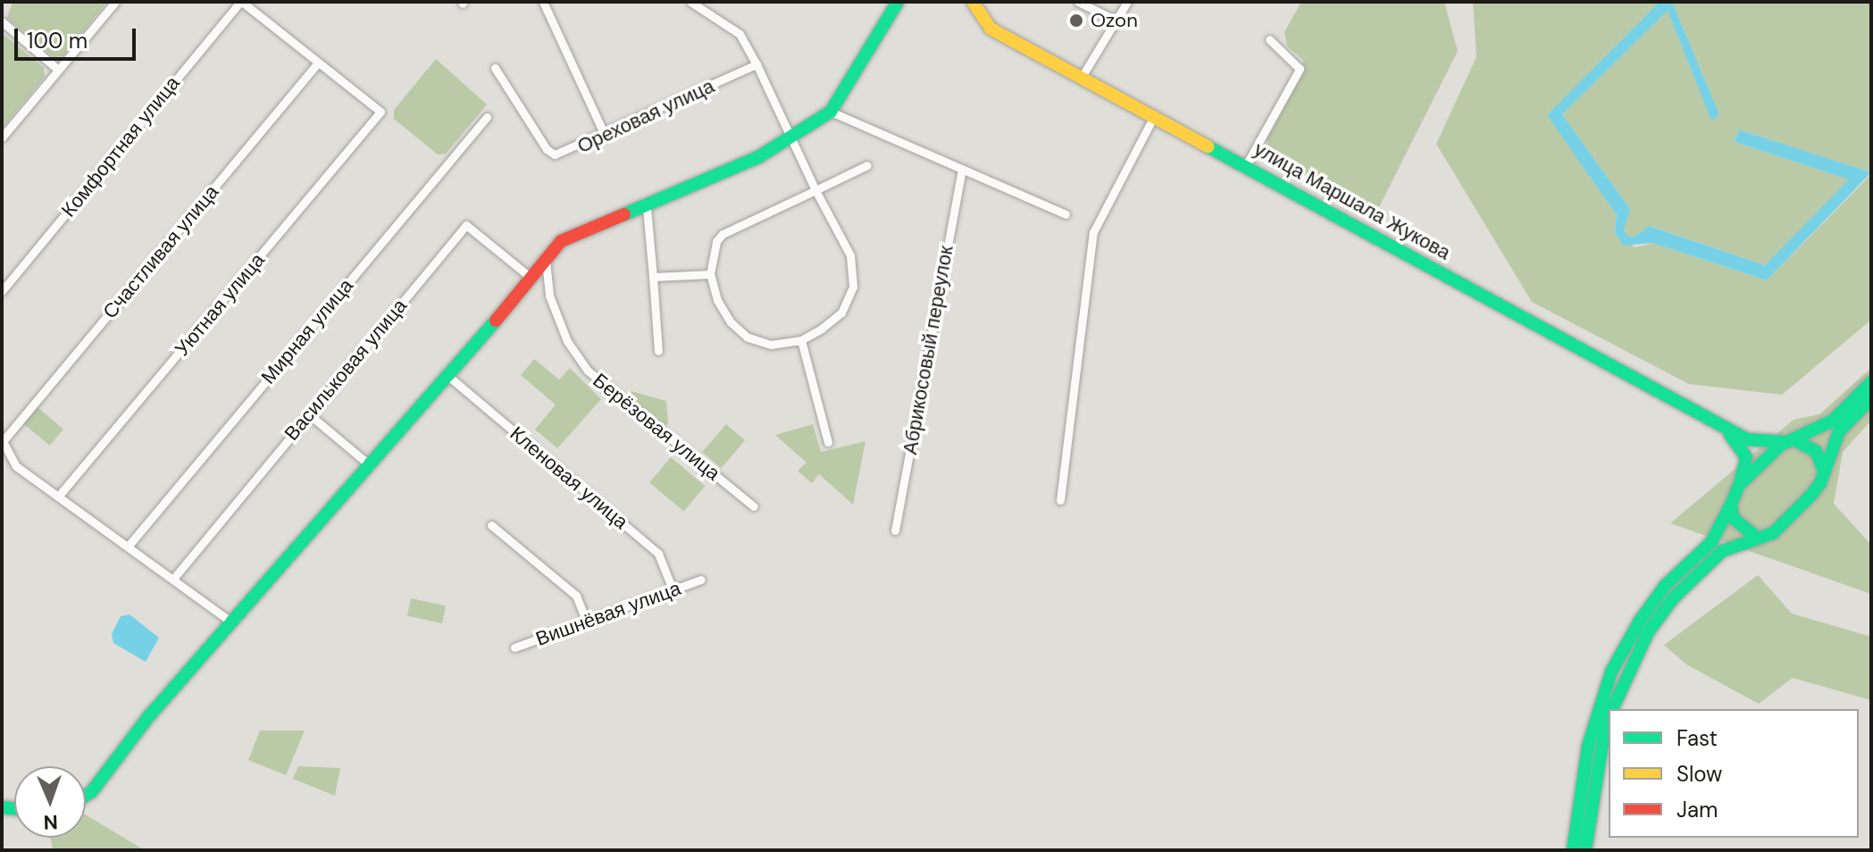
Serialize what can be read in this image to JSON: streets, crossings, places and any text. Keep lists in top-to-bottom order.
{
  "streets": {
    "street": [
      "Ореховая улица",
      "Комфортная улица",
      "улица Маршала Жукова",
      "Счастливая улица",
      "Уютная улица",
      "Мирная улица",
      "Абрикосовый переулок",
      "Васильковая улица",
      "Берёзовая улица",
      "Кленовая улица",
      "Вишнёвая улица"
    ]
  },
  "crossings": [
    ["Счастливая улица", "Уютная улица"],
    ["Кленовая улица", "Вишнёвая улица"]
  ],
  "places": ["Ozon"],
  "legend": ["Fast", "Slow", "Jam"],
  "scale_bar": "100 m",
  "north": "bottom"
}
